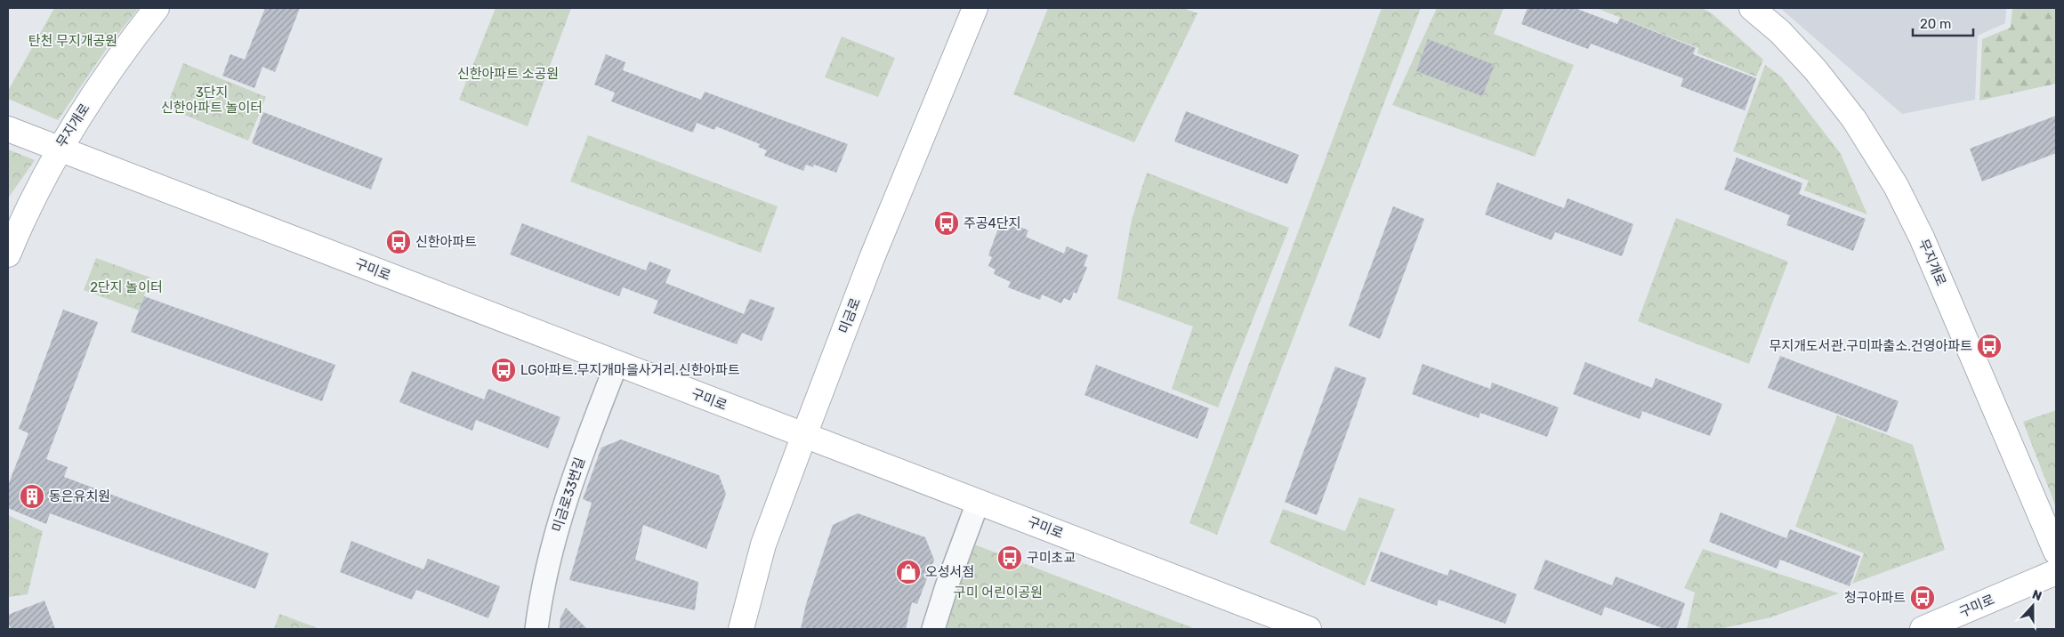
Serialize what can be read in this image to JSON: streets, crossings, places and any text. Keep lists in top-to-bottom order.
{
  "streets": {
    "street": [
      "무지개로",
      "구미로",
      "미금로",
      "미금로33번길"
    ]
  },
  "crossings": [
    ["무지개로", "구미로"],
    ["구미로", "미금로"],
    ["구미로", "미금로33번길"]
  ],
  "parks": [
    "탄천 무지개공원",
    "신한아파트 소공원",
    "3단지 신한아파트 놀이터",
    "2단지 놀이터",
    "구미 어린이공원"
  ],
  "places": {
    "bus stop": [
      "주공4단지",
      "신한아파트",
      "무지개도서관.구미파출소.건영아파트",
      "LG아파트.무지개마을사거리.신한아파트",
      "구미초교",
      "청구아파트"
    ],
    "building": ["동은유치원"],
    "shop": ["오성서점"]
  },
  "scale_bar": "20 m",
  "north": "top"
}
